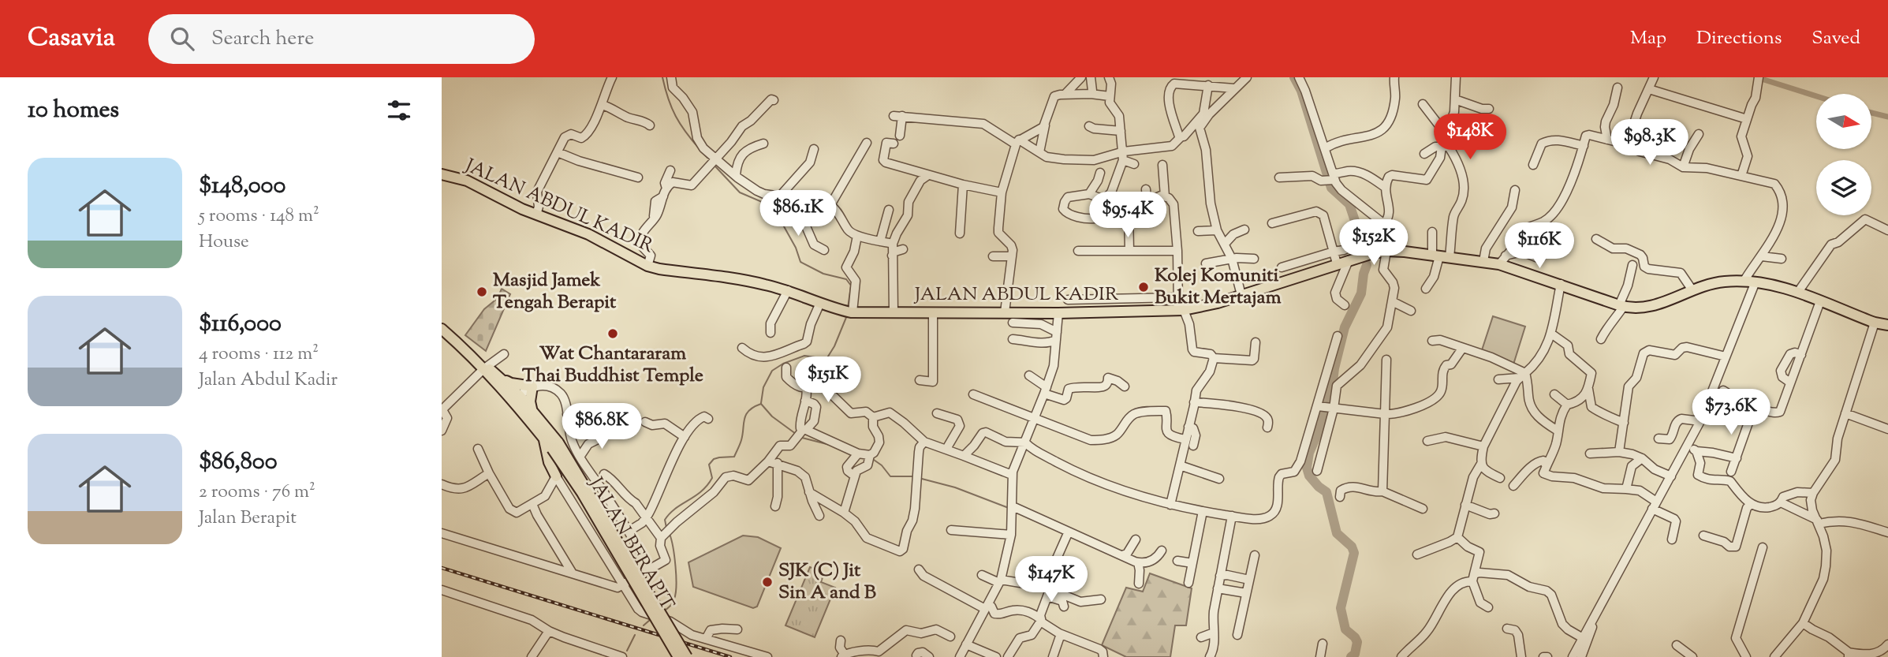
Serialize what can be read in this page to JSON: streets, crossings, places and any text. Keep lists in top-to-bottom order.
{
  "streets": {
    "main road": ["JALAN ABDUL KADIR", "JALAN BERAPIT"]
  },
  "places": [
    "Kolej Komuniti Bukit Mertajam",
    "Masjid Jamek Tengah Berapit",
    "Wat Chantararam Thai Buddhist Temple",
    "SJK (C) Jit Sin A and B"
  ],
  "north": "right",
  "page": {
    "header": "Casavia",
    "search": "Search here",
    "nav": ["Map", "Directions", "Saved"],
    "heading": "10 homes",
    "price": [
      "$148K",
      "$98.3K",
      "$86.1K",
      "$95.4K",
      "$152K",
      "$116K",
      "$151K",
      "$73.6K",
      "$86.8K",
      "$147K"
    ],
    "list": [
      {
        "name": "$148,000",
        "note": "5 rooms · 148 m² · House"
      },
      {
        "name": "$116,000",
        "note": "4 rooms · 112 m² · Jalan Abdul Kadir"
      },
      {
        "name": "$86,800",
        "note": "2 rooms · 76 m² · Jalan Berapit"
      }
    ]
  }
}
